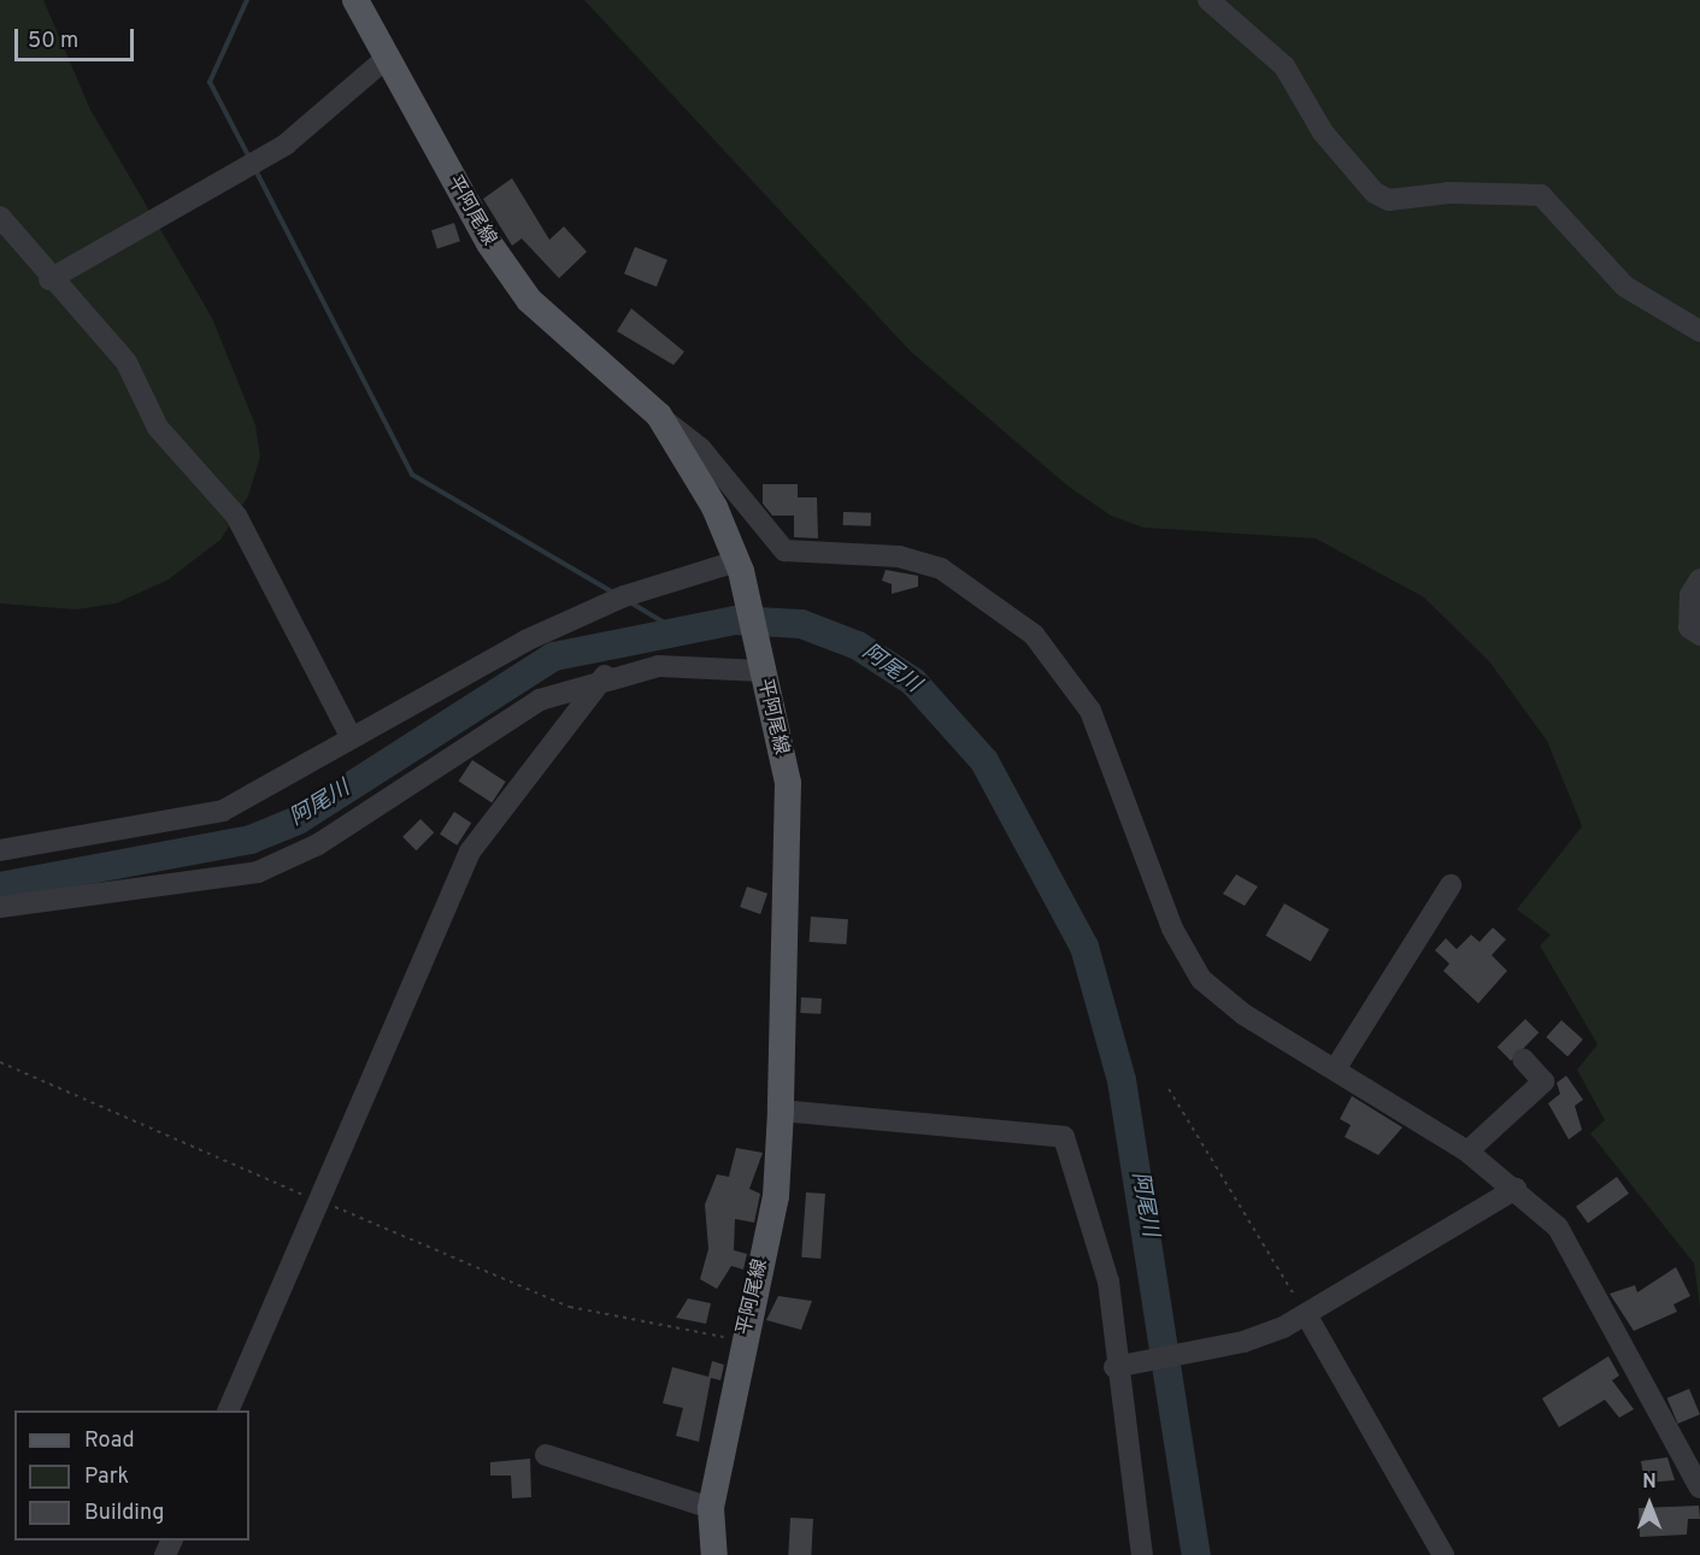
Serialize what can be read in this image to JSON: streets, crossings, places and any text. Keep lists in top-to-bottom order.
{
  "streets": {
    "main road": ["平阿尾線"]
  },
  "water": ["阿尾川"],
  "legend": ["Road", "Park", "Building"],
  "scale_bar": "50 m",
  "north": "top"
}
